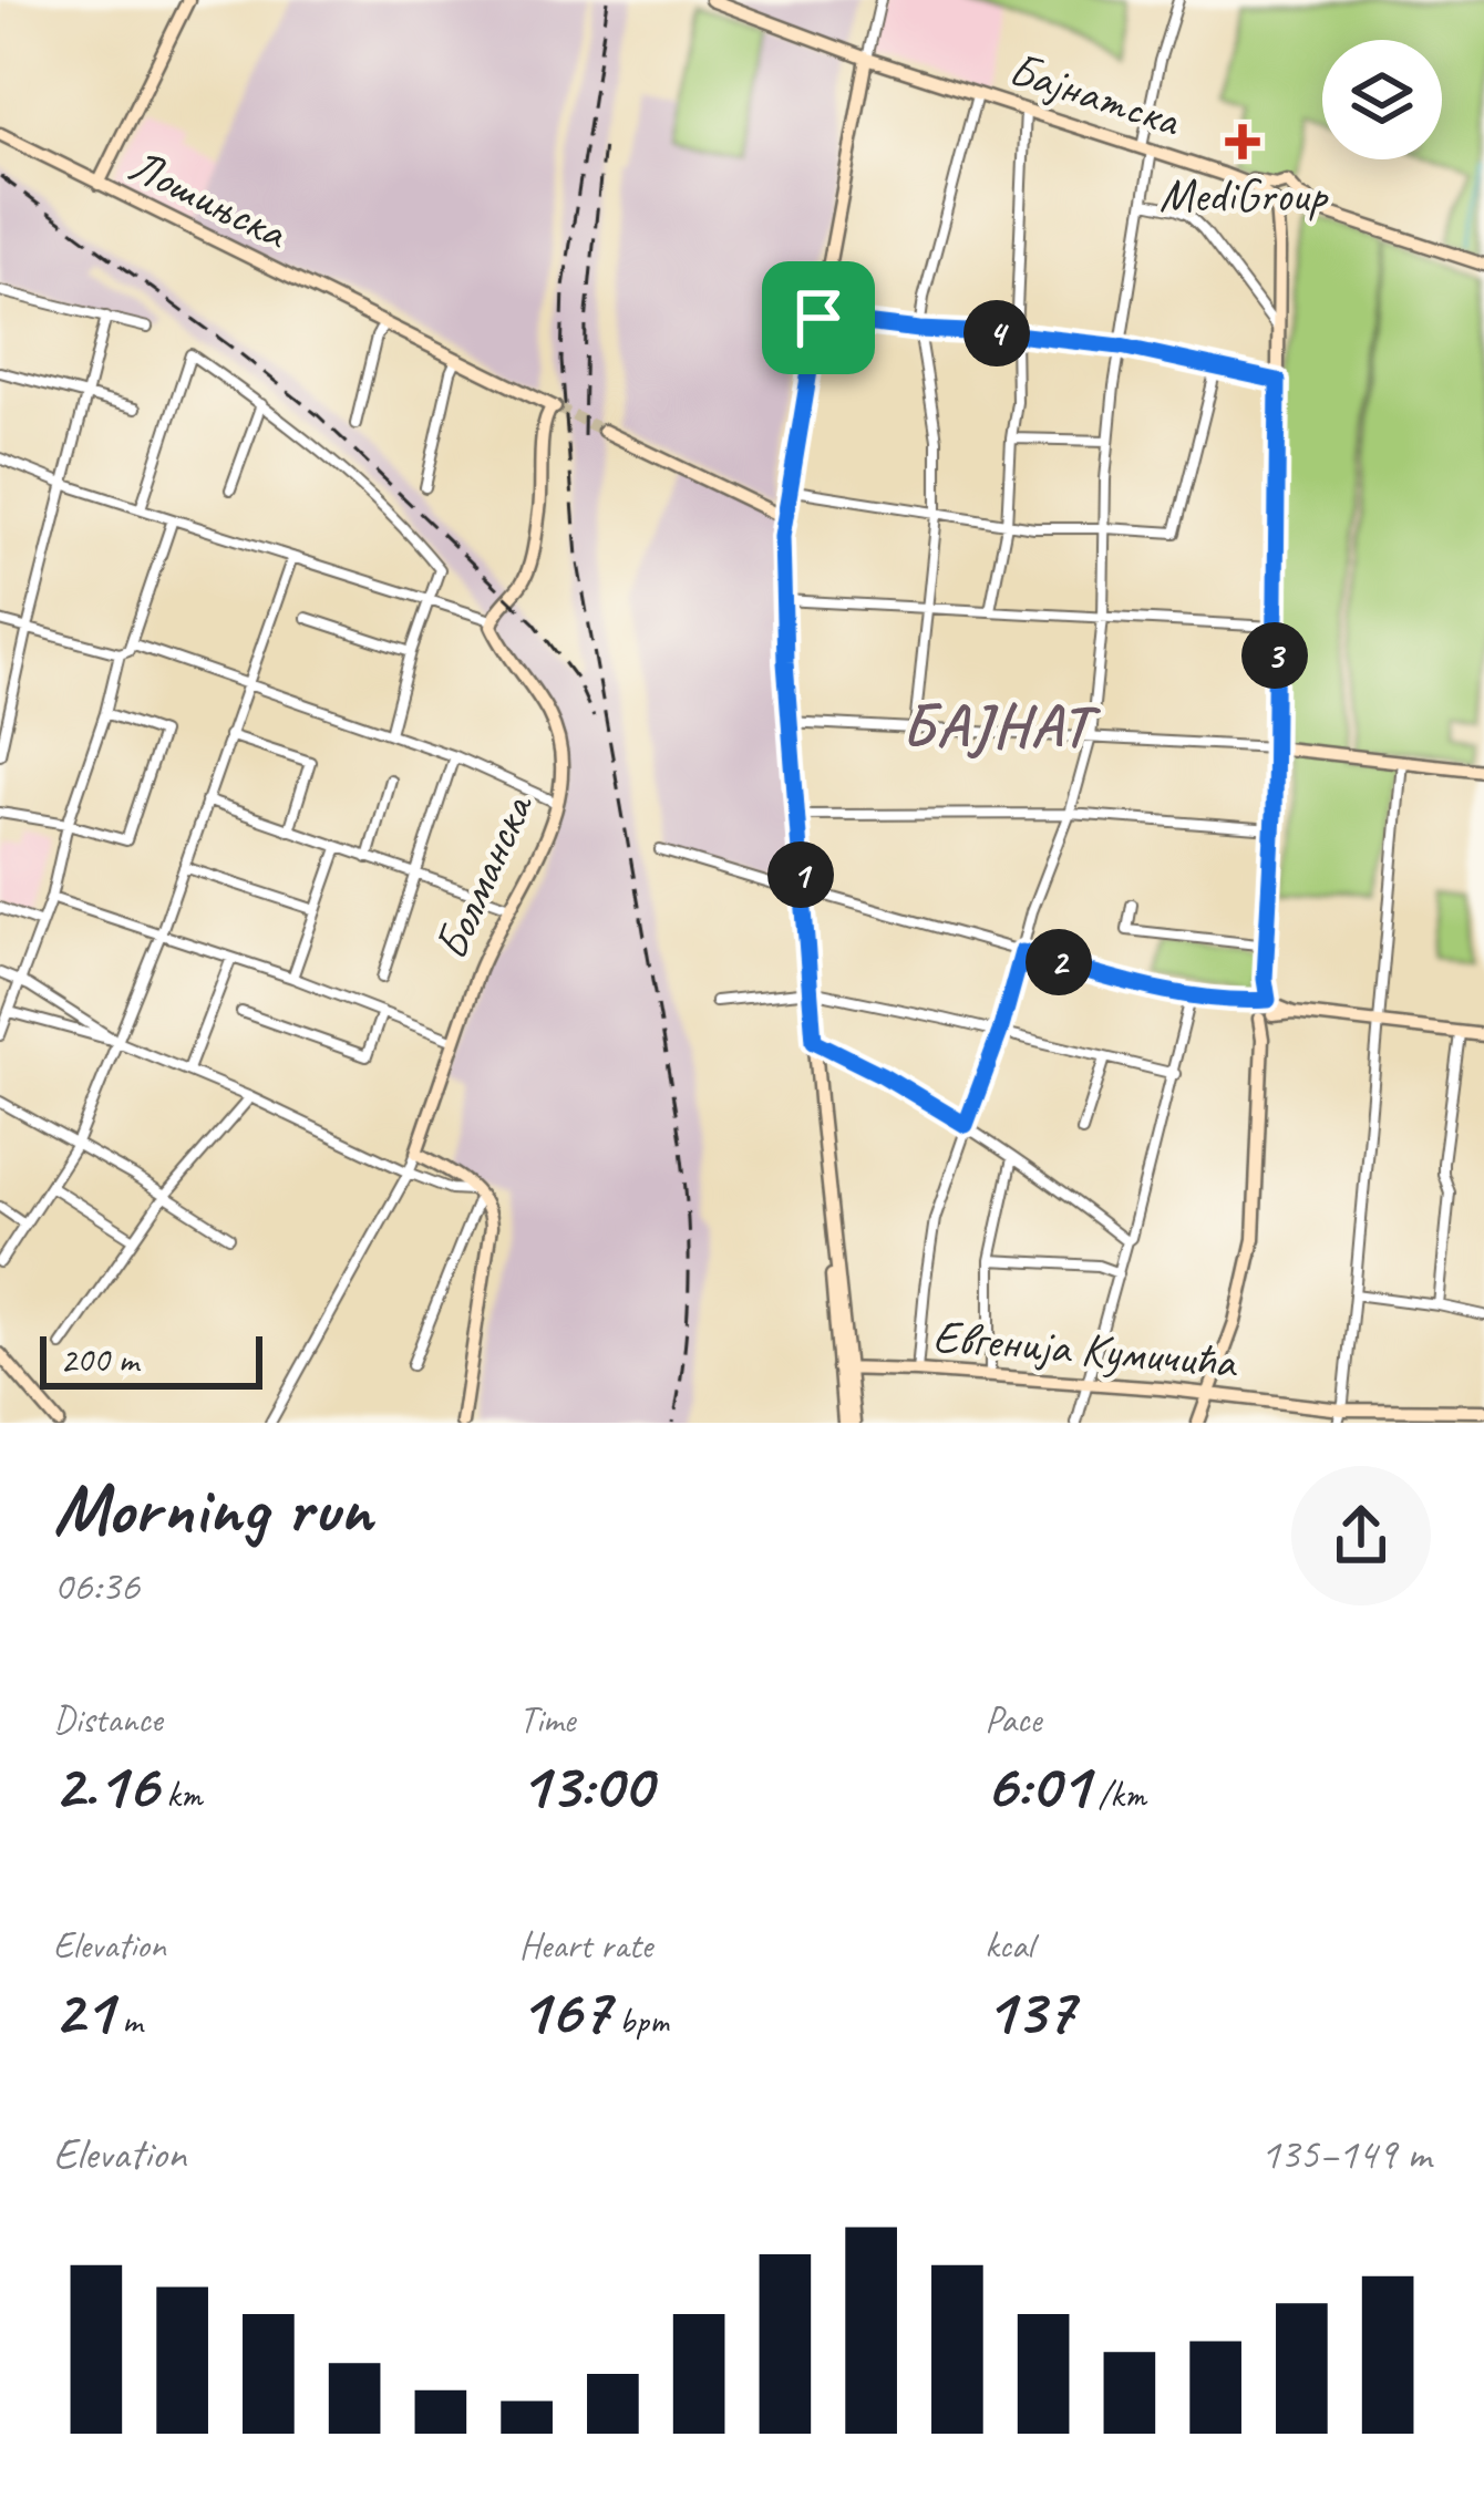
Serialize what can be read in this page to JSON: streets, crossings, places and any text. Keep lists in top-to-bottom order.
{
  "streets": {
    "street": [
      "Бајнатска",
      "Лошињска",
      "Болманска",
      "Евгенија Кумичића"
    ]
  },
  "crossings": [
    ["Лошињска", "Болманска"]
  ],
  "districts": ["БАЈНАТ"],
  "places": {
    "health": ["MediGroup"]
  },
  "scale_bar": "200 m",
  "page": {
    "pins": [
      "4",
      "3",
      "1",
      "2"
    ],
    "scale": "200 m",
    "heading": ["Morning run", "06:36"],
    "stats": [
      ["Distance", "2.16 km"],
      ["Time", "13:00"],
      ["Pace", "6:01 /km"],
      ["Elevation", "21 m"],
      ["Heart rate", "167 bpm"],
      ["kcal", "137"]
    ],
    "chart": ["Elevation", "135–149 m"]
  }
}
